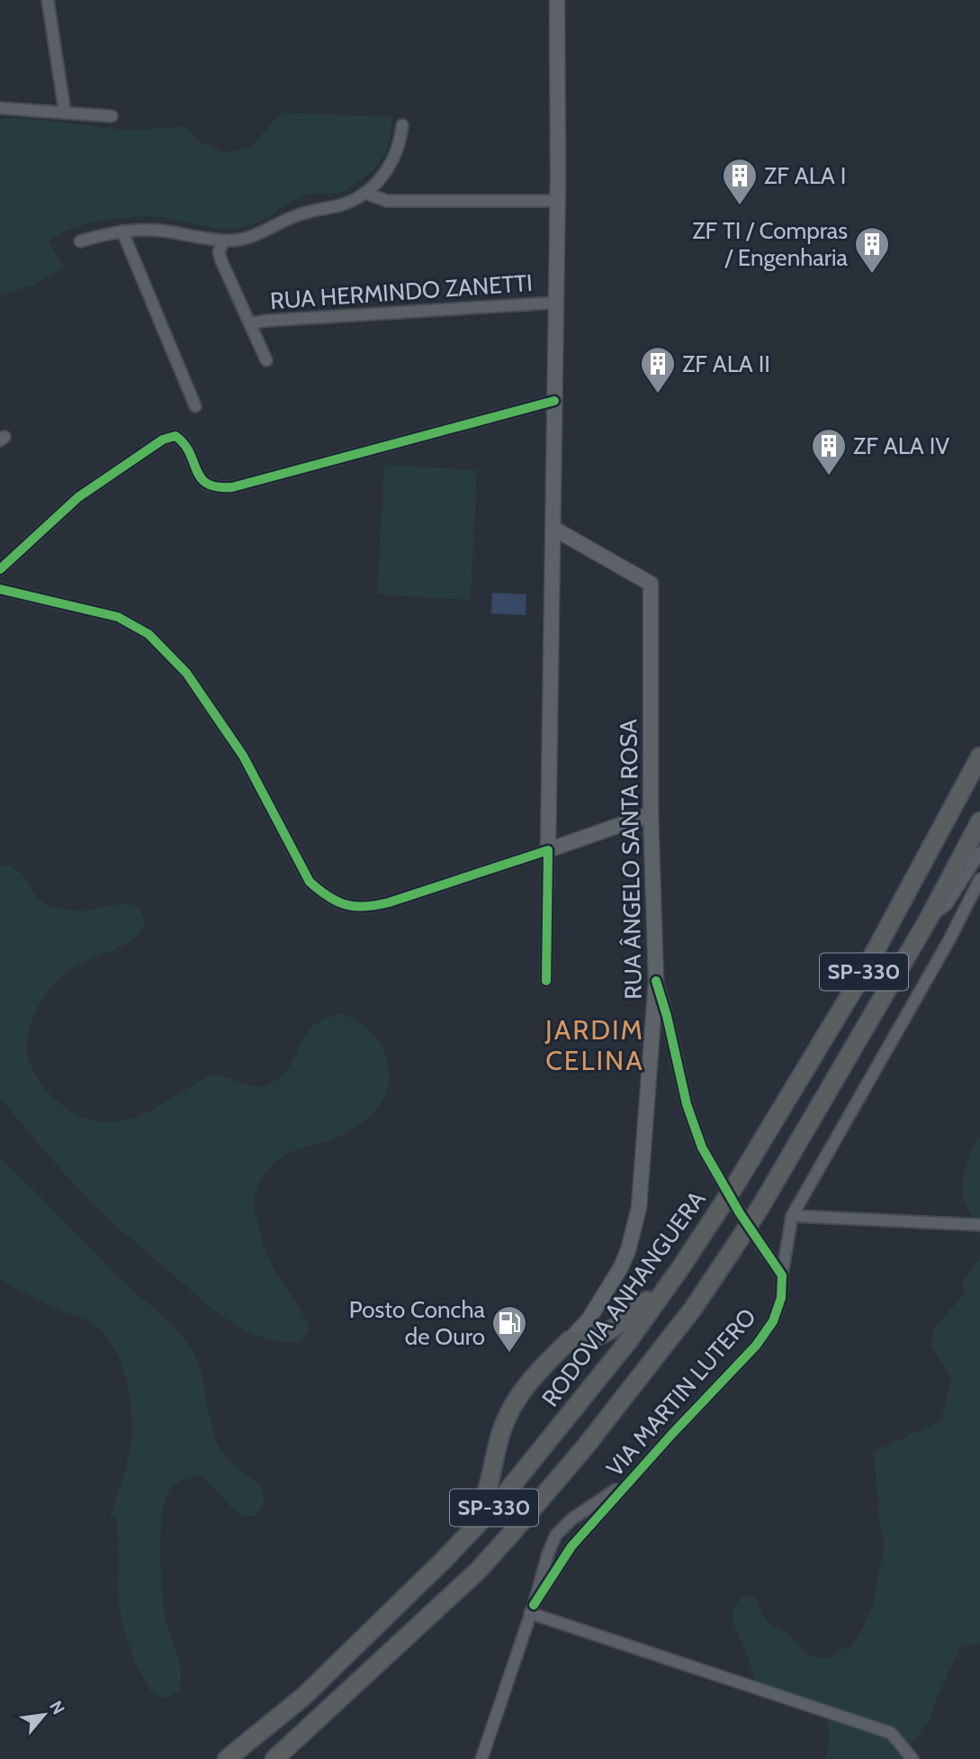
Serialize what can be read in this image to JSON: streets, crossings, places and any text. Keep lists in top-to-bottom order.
{
  "streets": {
    "highway": ["SP-330", "RODOVIA ANHANGUERA"],
    "main road": ["RUA ÂNGELO SANTA ROSA"],
    "street": ["RUA HERMINDO ZANETTI", "VIA MARTIN LUTERO"]
  },
  "districts": ["JARDIM CELINA"],
  "places": {
    "building": [
      "ZF ALA I",
      "ZF TI / Compras / Engenharia",
      "ZF ALA II",
      "ZF ALA IV"
    ],
    "fuel station": ["Posto Concha de Ouro"]
  },
  "north": "top right"
}
